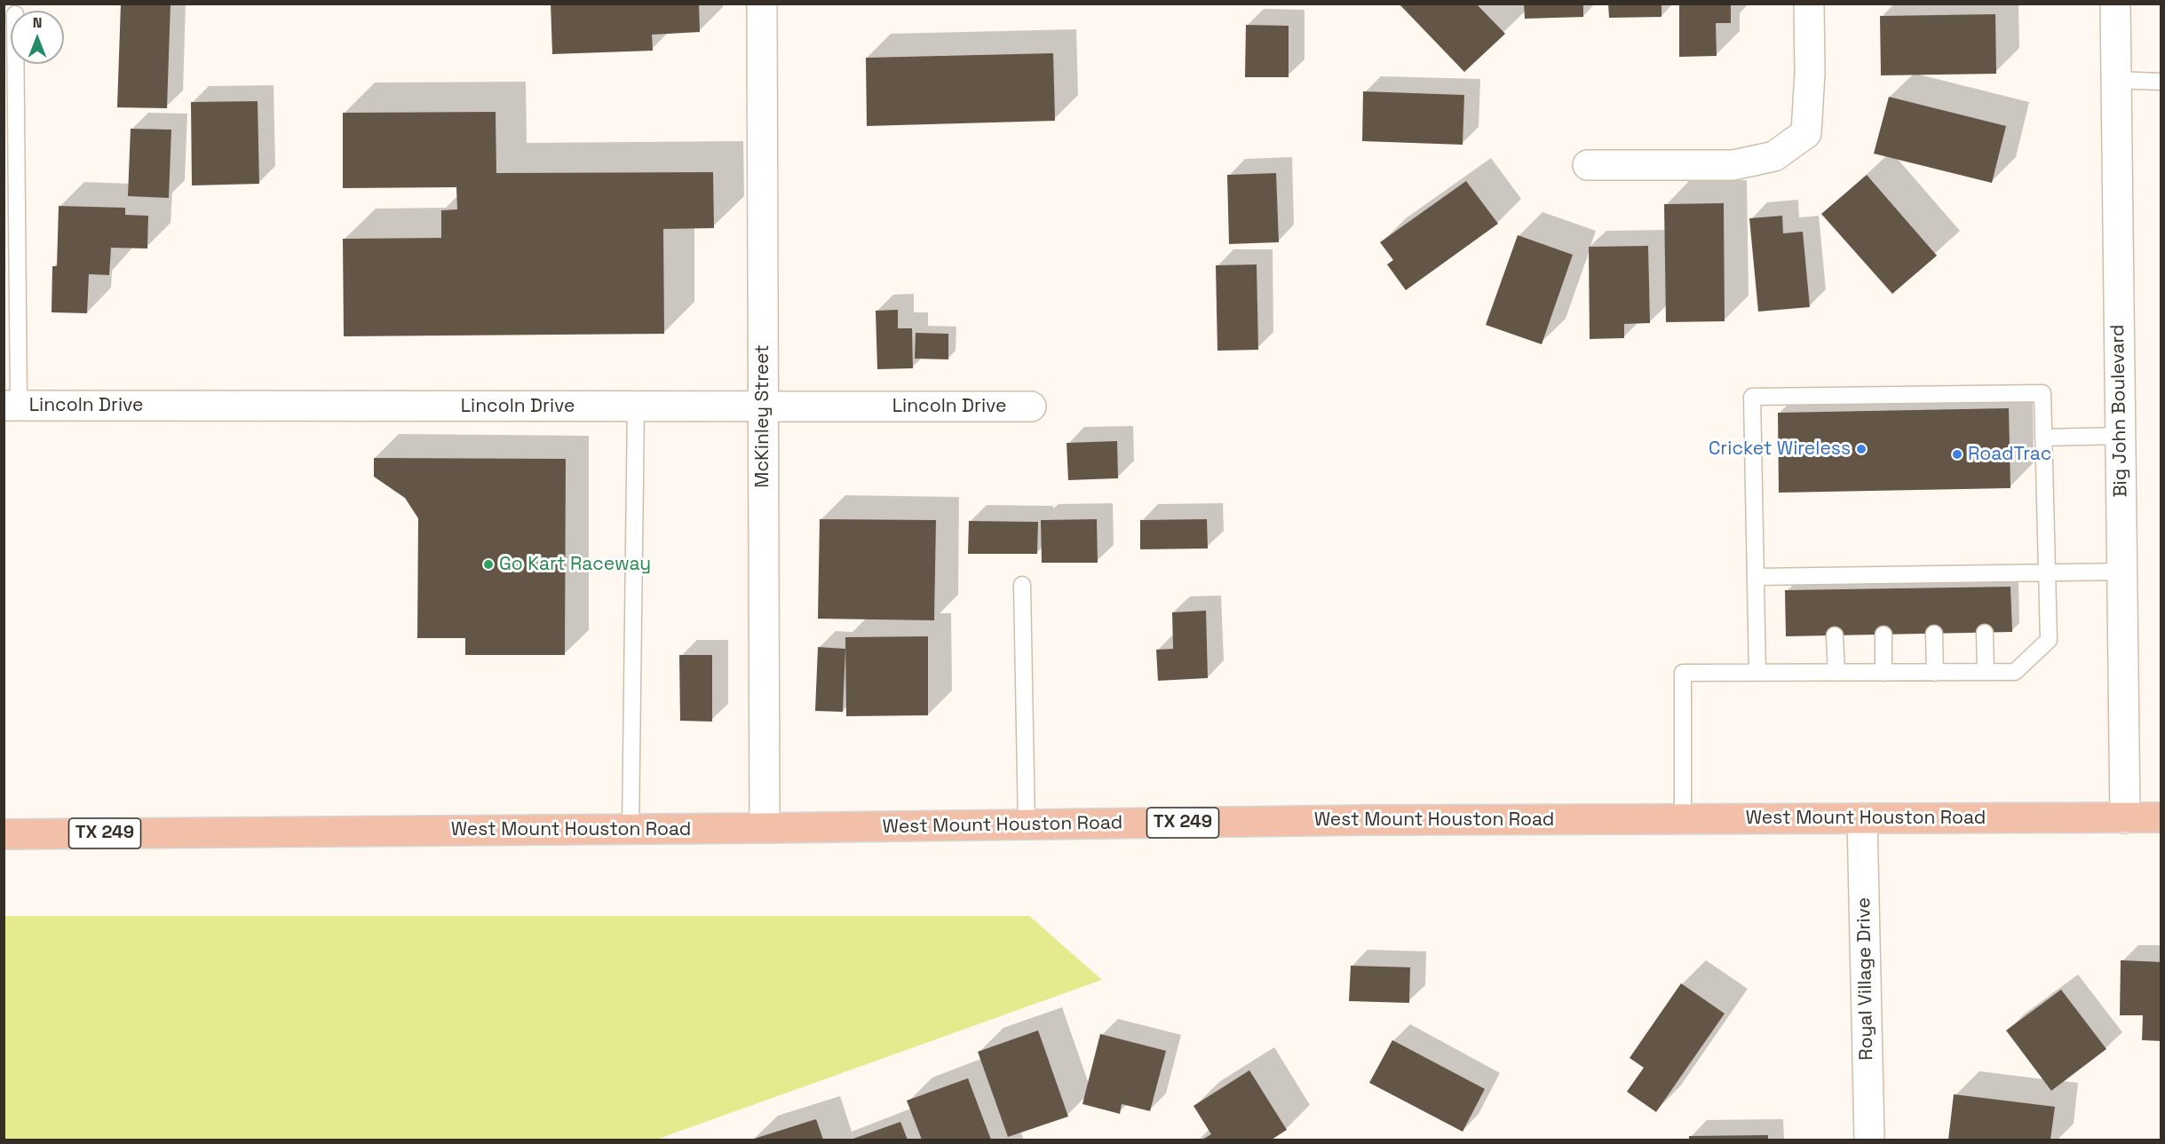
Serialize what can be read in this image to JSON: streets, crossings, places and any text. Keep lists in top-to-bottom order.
{
  "streets": {
    "main road": ["West Mount Houston Road", "TX 249"],
    "street": [
      "Lincoln Drive",
      "Big John Boulevard",
      "McKinley Street",
      "Royal Village Drive"
    ]
  },
  "crossings": [
    ["Lincoln Drive", "McKinley Street"],
    ["Big John Boulevard", "West Mount Houston Road"],
    ["McKinley Street", "West Mount Houston Road"],
    ["West Mount Houston Road", "Royal Village Drive"]
  ],
  "places": ["Cricket Wireless", "RoadTrac", "Go Kart Raceway"],
  "north": "top"
}
